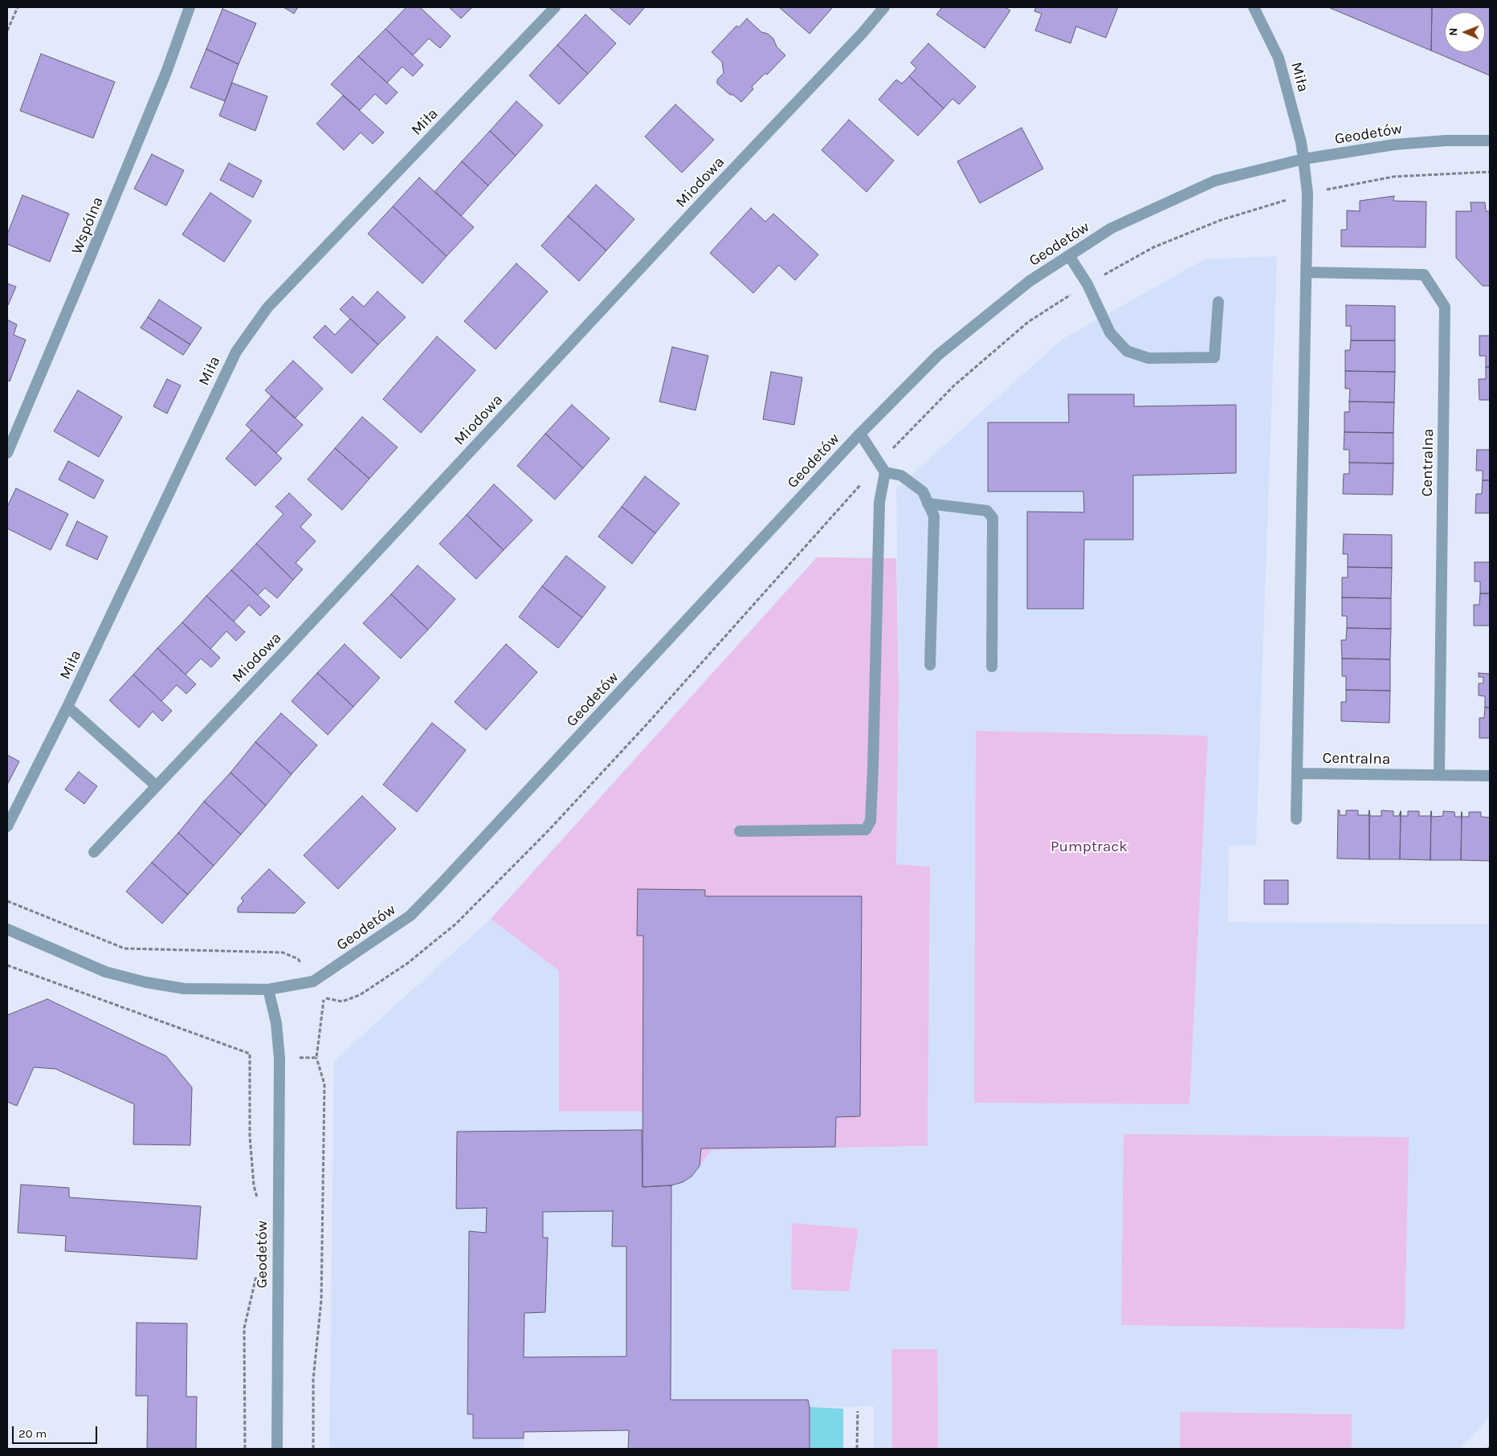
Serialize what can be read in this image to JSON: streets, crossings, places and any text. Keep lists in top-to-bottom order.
{
  "streets": {
    "street": [
      "Miła",
      "Geodetów",
      "Miodowa",
      "Wspólna",
      "Centralna"
    ]
  },
  "crossings": [
    ["Miła", "Geodetów"]
  ],
  "parks": ["Pumptrack"],
  "scale_bar": "20 m",
  "north": "left"
}
